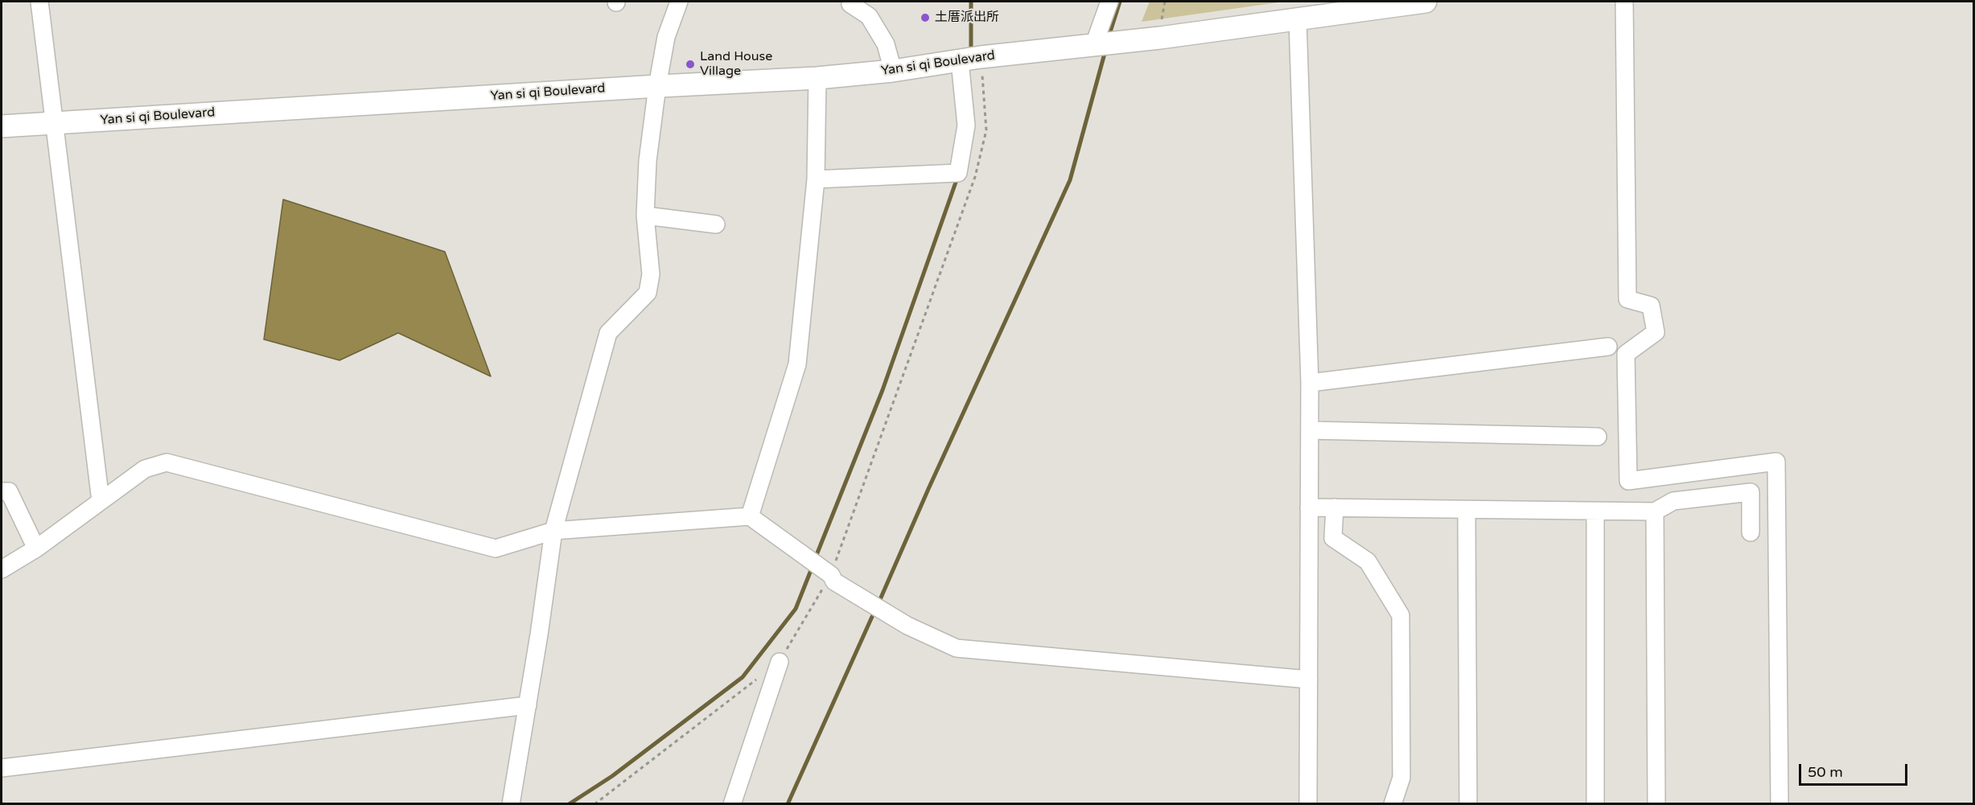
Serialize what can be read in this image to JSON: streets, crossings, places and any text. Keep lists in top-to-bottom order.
{
  "streets": {
    "main road": ["Yan si qi Boulevard"]
  },
  "places": ["土厝派出所", "Land House Village"],
  "scale_bar": "50 m"
}
